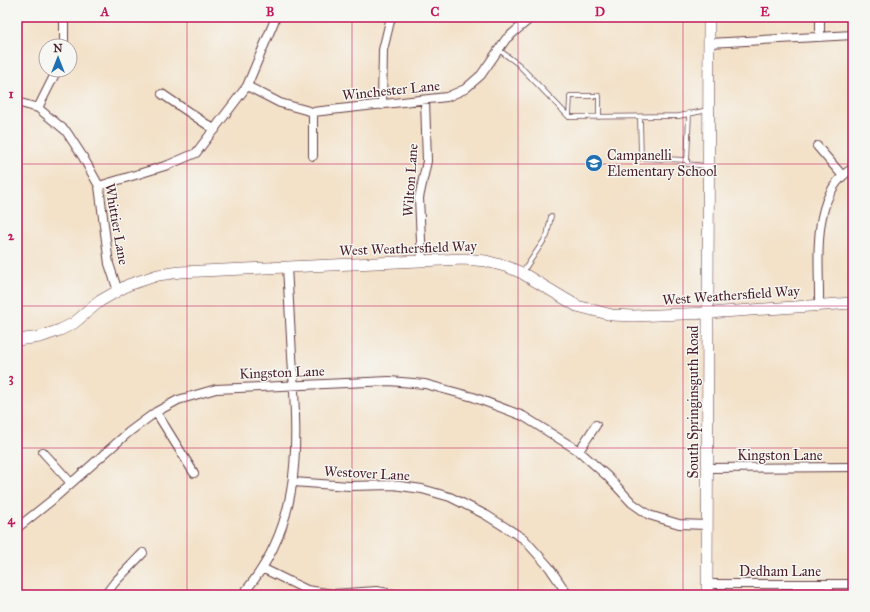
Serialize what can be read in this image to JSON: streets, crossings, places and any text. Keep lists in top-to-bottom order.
{
  "streets": {
    "street": [
      "Winchester Lane",
      "Wilton Lane",
      "Whittier Lane",
      "West Weathersfield Way",
      "Kingston Lane",
      "South Springinsguth Road",
      "Westover Lane",
      "Dedham Lane"
    ]
  },
  "crossings": [
    ["Winchester Lane", "Wilton Lane"],
    ["Wilton Lane", "West Weathersfield Way"],
    ["Whittier Lane", "West Weathersfield Way"],
    ["West Weathersfield Way", "South Springinsguth Road"],
    ["Kingston Lane", "South Springinsguth Road"],
    ["South Springinsguth Road", "Dedham Lane"]
  ],
  "places": {
    "school or university": ["Campanelli Elementary School"]
  },
  "north": "top",
  "grid": {
    "columns": [
      "A",
      "B",
      "C",
      "D",
      "E"
    ],
    "rows": [
      "1",
      "2",
      "3",
      "4"
    ]
  }
}
